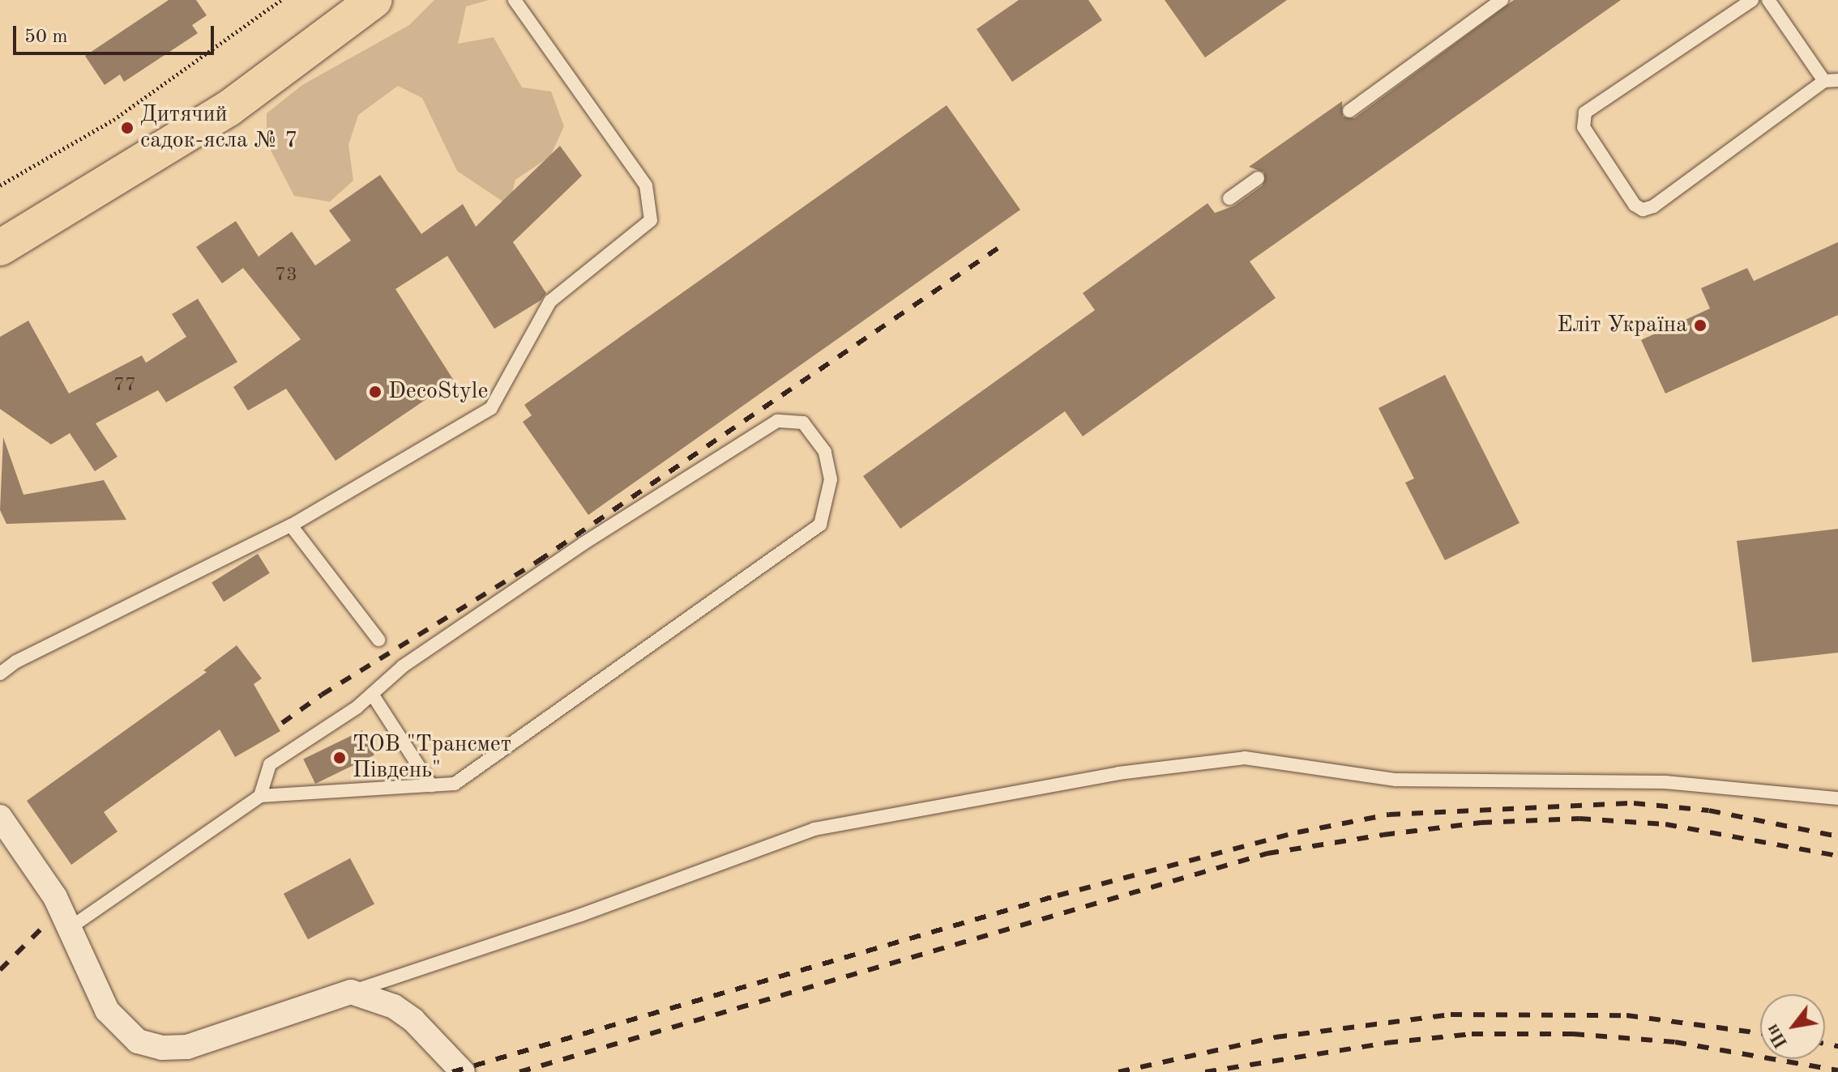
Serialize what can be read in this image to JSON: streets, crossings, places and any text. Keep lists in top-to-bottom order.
{
  "places": [
    "Дитячий садок-ясла № 7",
    "Еліт Україна",
    "DecoStyle",
    "ТОВ \"Трансмет Південь\""
  ],
  "house_numbers": ["73", "77"],
  "scale_bar": "50 m",
  "north": "bottom left"
}
